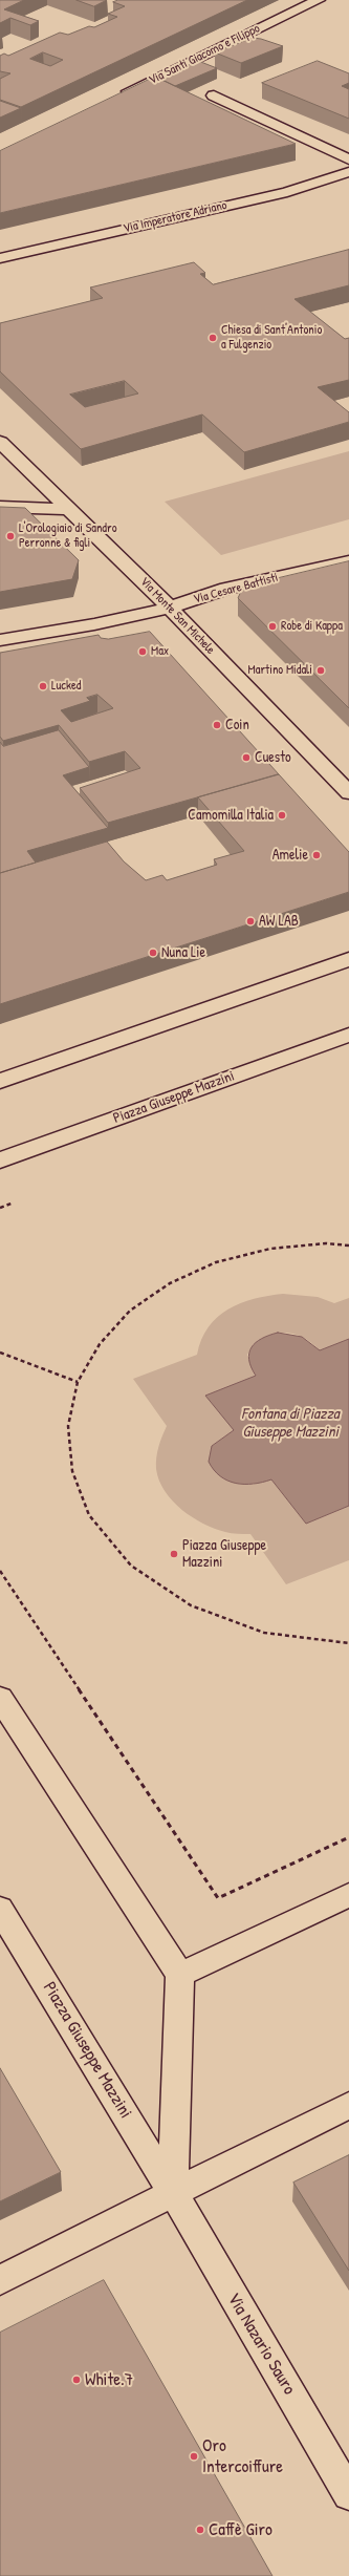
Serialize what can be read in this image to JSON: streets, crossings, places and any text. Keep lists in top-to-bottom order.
{
  "streets": {
    "street": [
      "Via Santi Giacomo e Filippo",
      "Via Imperatore Adriano",
      "Via Cesare Battisti",
      "Via Monte San Michele",
      "Piazza Giuseppe Mazzini",
      "Via Nazario Sauro"
    ]
  },
  "crossings": [
    ["Via Cesare Battisti", "Via Monte San Michele"],
    ["Piazza Giuseppe Mazzini", "Via Nazario Sauro"]
  ],
  "water": ["Fontana di Piazza Giuseppe Mazzini"],
  "places": [
    "Chiesa di Sant'Antonio a Fulgenzio",
    "L'Orologiaio di Sandro Perronne & figli",
    "Robe di Kappa",
    "Max",
    "Martino Midali",
    "Lucked",
    "Coin",
    "Cuesto",
    "Camomilla Italia",
    "Amelie",
    "AW LAB",
    "Nuna Lie",
    "Piazza Giuseppe Mazzini",
    "White.7",
    "Oro Intercoiffure",
    "Caffè Giro"
  ]
}
